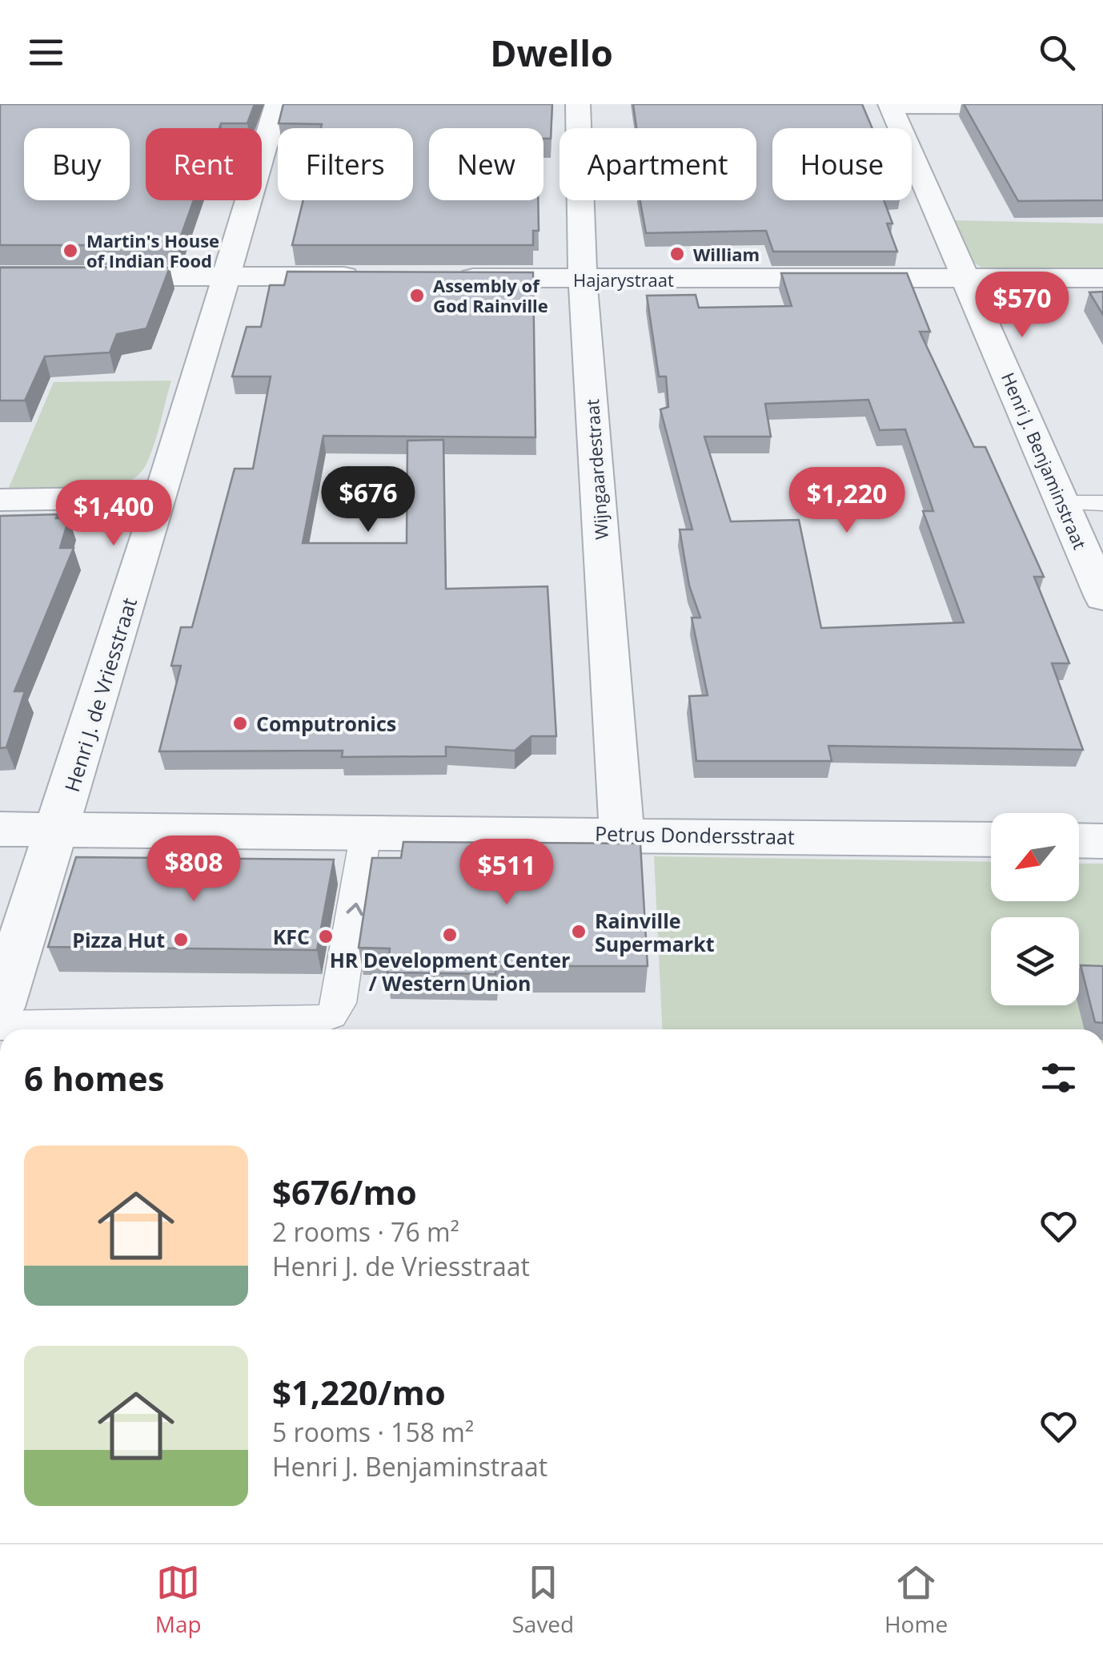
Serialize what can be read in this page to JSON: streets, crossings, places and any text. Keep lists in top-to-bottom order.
{
  "streets": {
    "street": [
      "Hajarystraat",
      "Henri J. Benjaminstraat",
      "Wijngaardestraat",
      "Henri J. de Vriesstraat",
      "Petrus Dondersstraat"
    ]
  },
  "crossings": [
    ["Hajarystraat", "Henri J. Benjaminstraat"],
    ["Hajarystraat", "Wijngaardestraat"],
    ["Wijngaardestraat", "Petrus Dondersstraat"],
    ["Henri J. de Vriesstraat", "Petrus Dondersstraat"]
  ],
  "places": [
    "Martin's House of Indian Food",
    "William",
    "Assembly of God Rainville",
    "Computronics",
    "Rainville Supermarkt",
    "HR Development Center / Western Union",
    "KFC",
    "Pizza Hut"
  ],
  "north": "bottom left",
  "page": {
    "header": "Dwello",
    "chip": [
      "Buy",
      "Rent",
      "Filters",
      "New",
      "Apartment",
      "House"
    ],
    "price": [
      "$570",
      "$676",
      "$1,220",
      "$1,400",
      "$808",
      "$511"
    ],
    "heading": "6 homes",
    "list": [
      {
        "name": "$676/mo",
        "note": "2 rooms · 76 m² · Henri J. de Vriesstraat"
      },
      {
        "name": "$1,220/mo",
        "note": "5 rooms · 158 m² · Henri J. Benjaminstraat"
      }
    ],
    "tabs": ["Map", "Saved", "Home"]
  }
}
